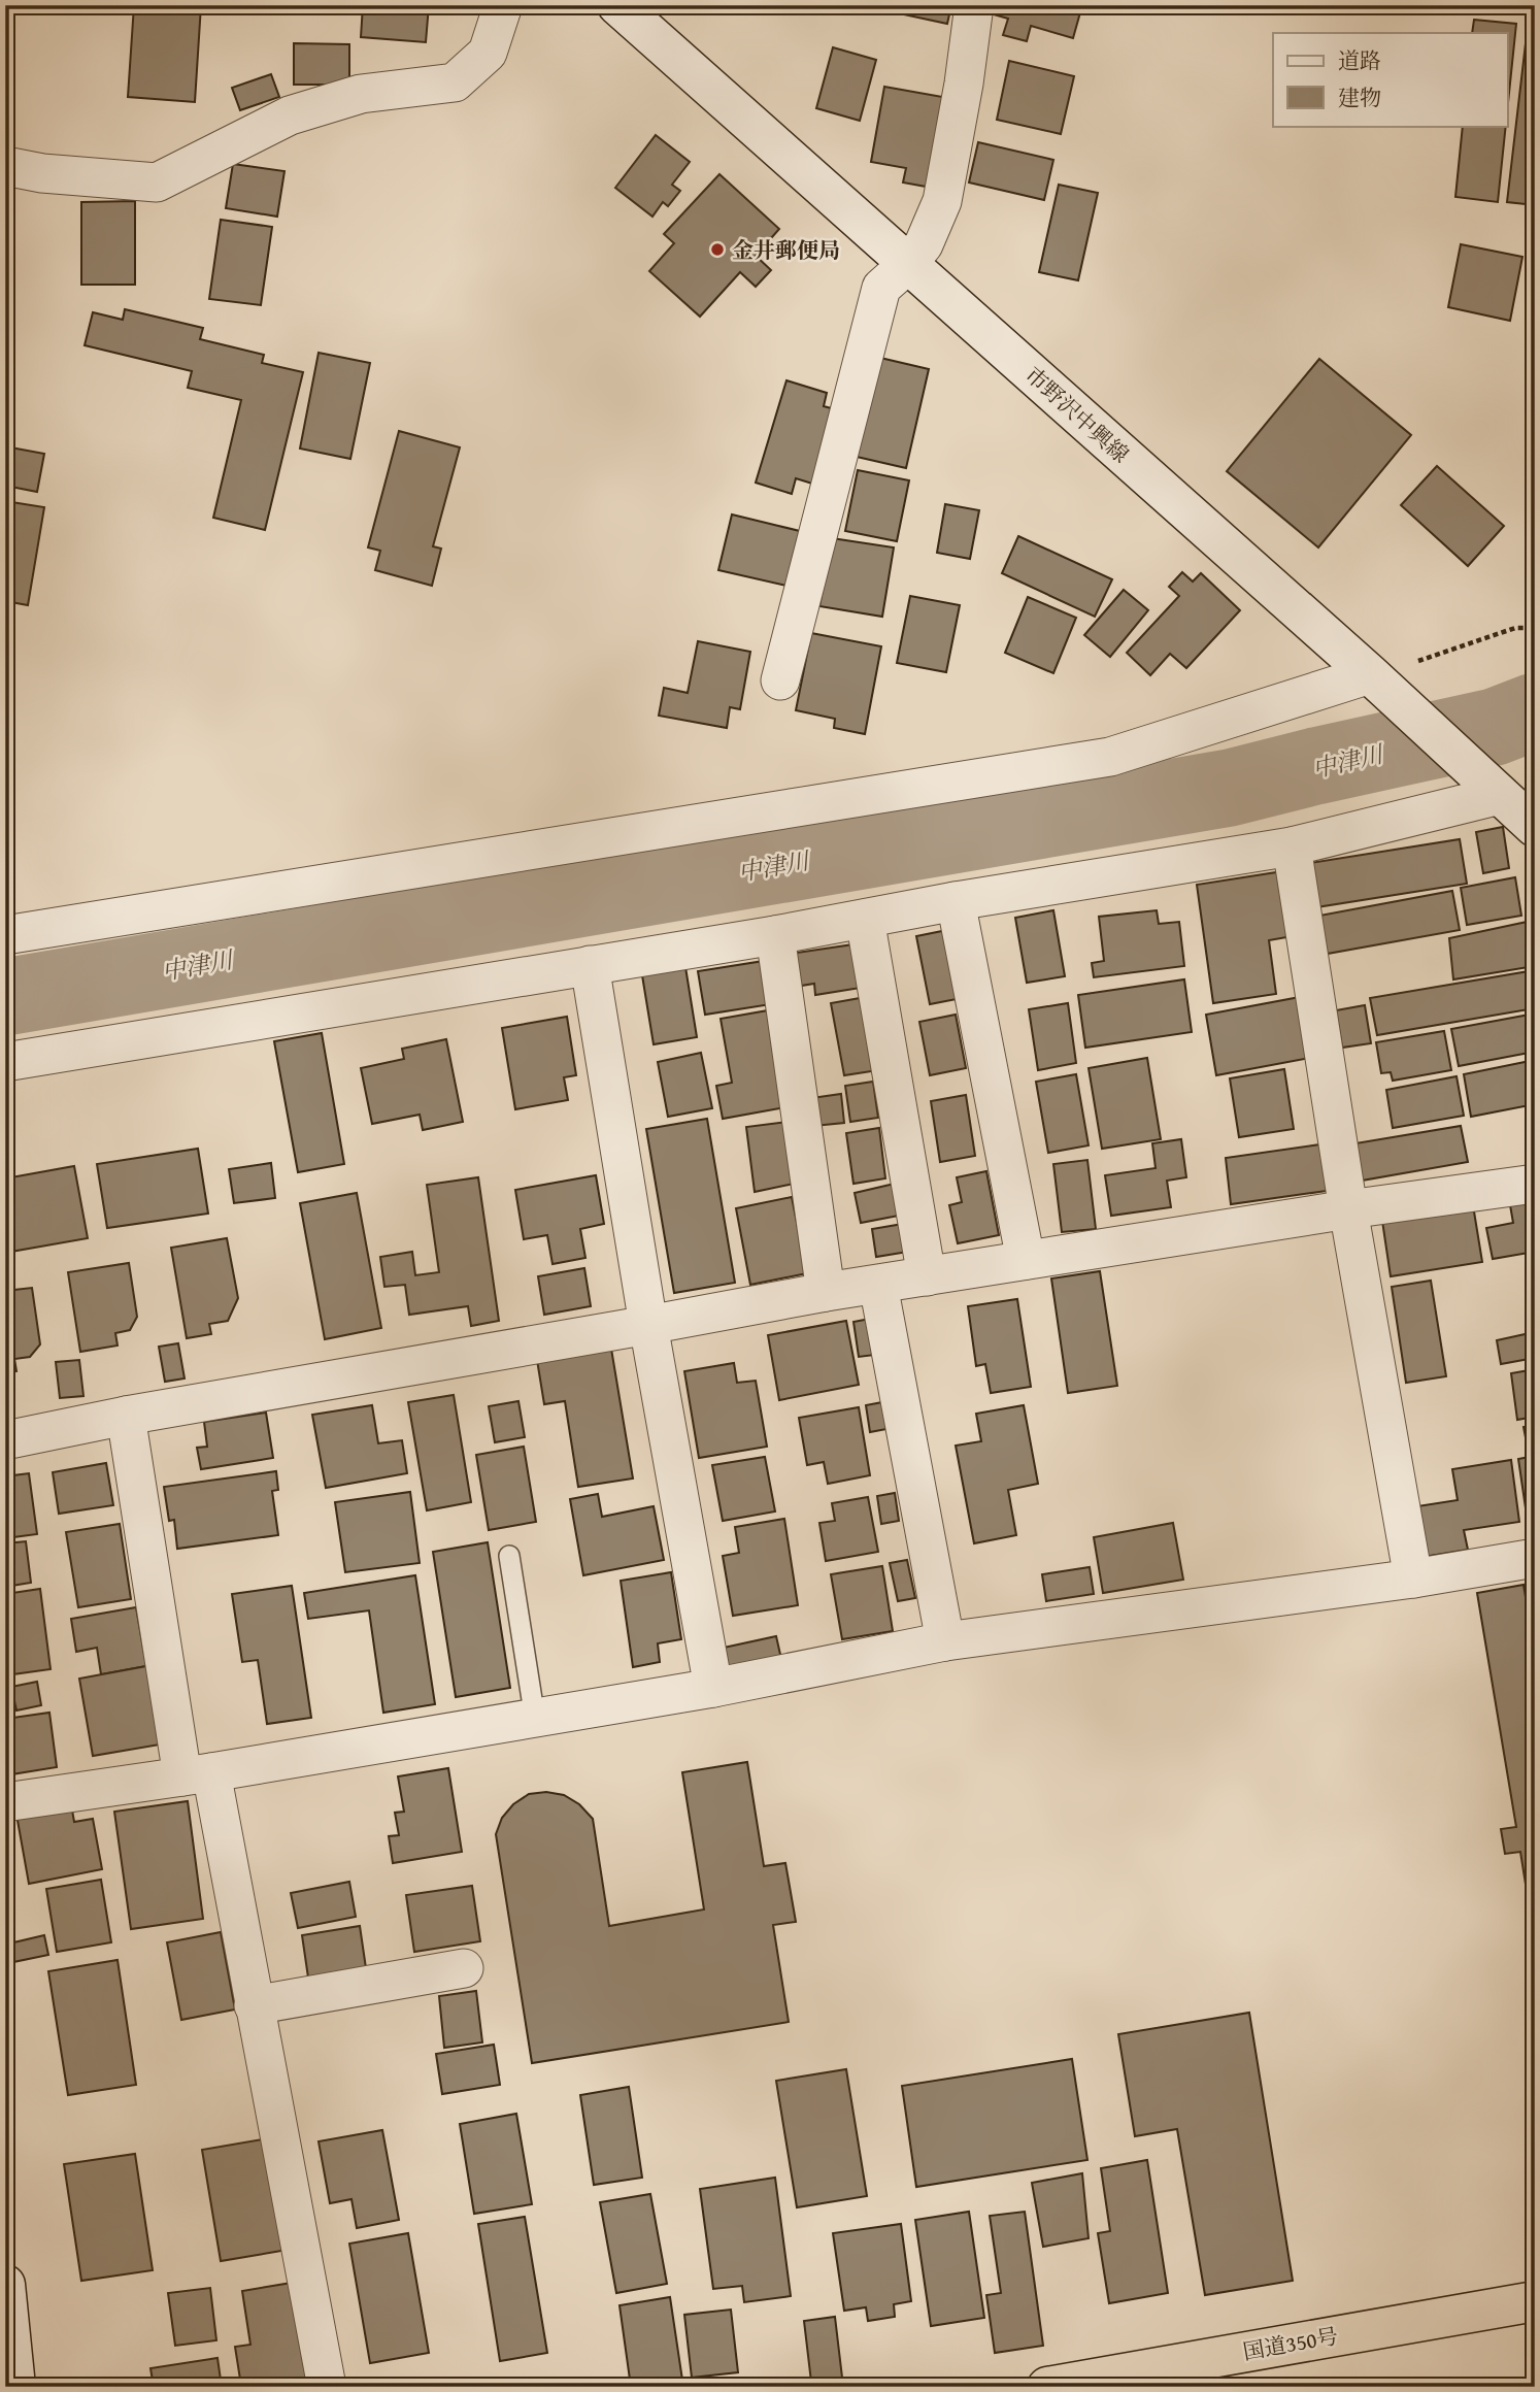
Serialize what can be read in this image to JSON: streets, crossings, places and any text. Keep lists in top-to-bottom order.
{
  "streets": {
    "highway": ["国道350号"],
    "main road": ["市野沢中興線"]
  },
  "water": ["中津川"],
  "places": ["金井郵便局"],
  "legend": ["道路", "建物"]
}
